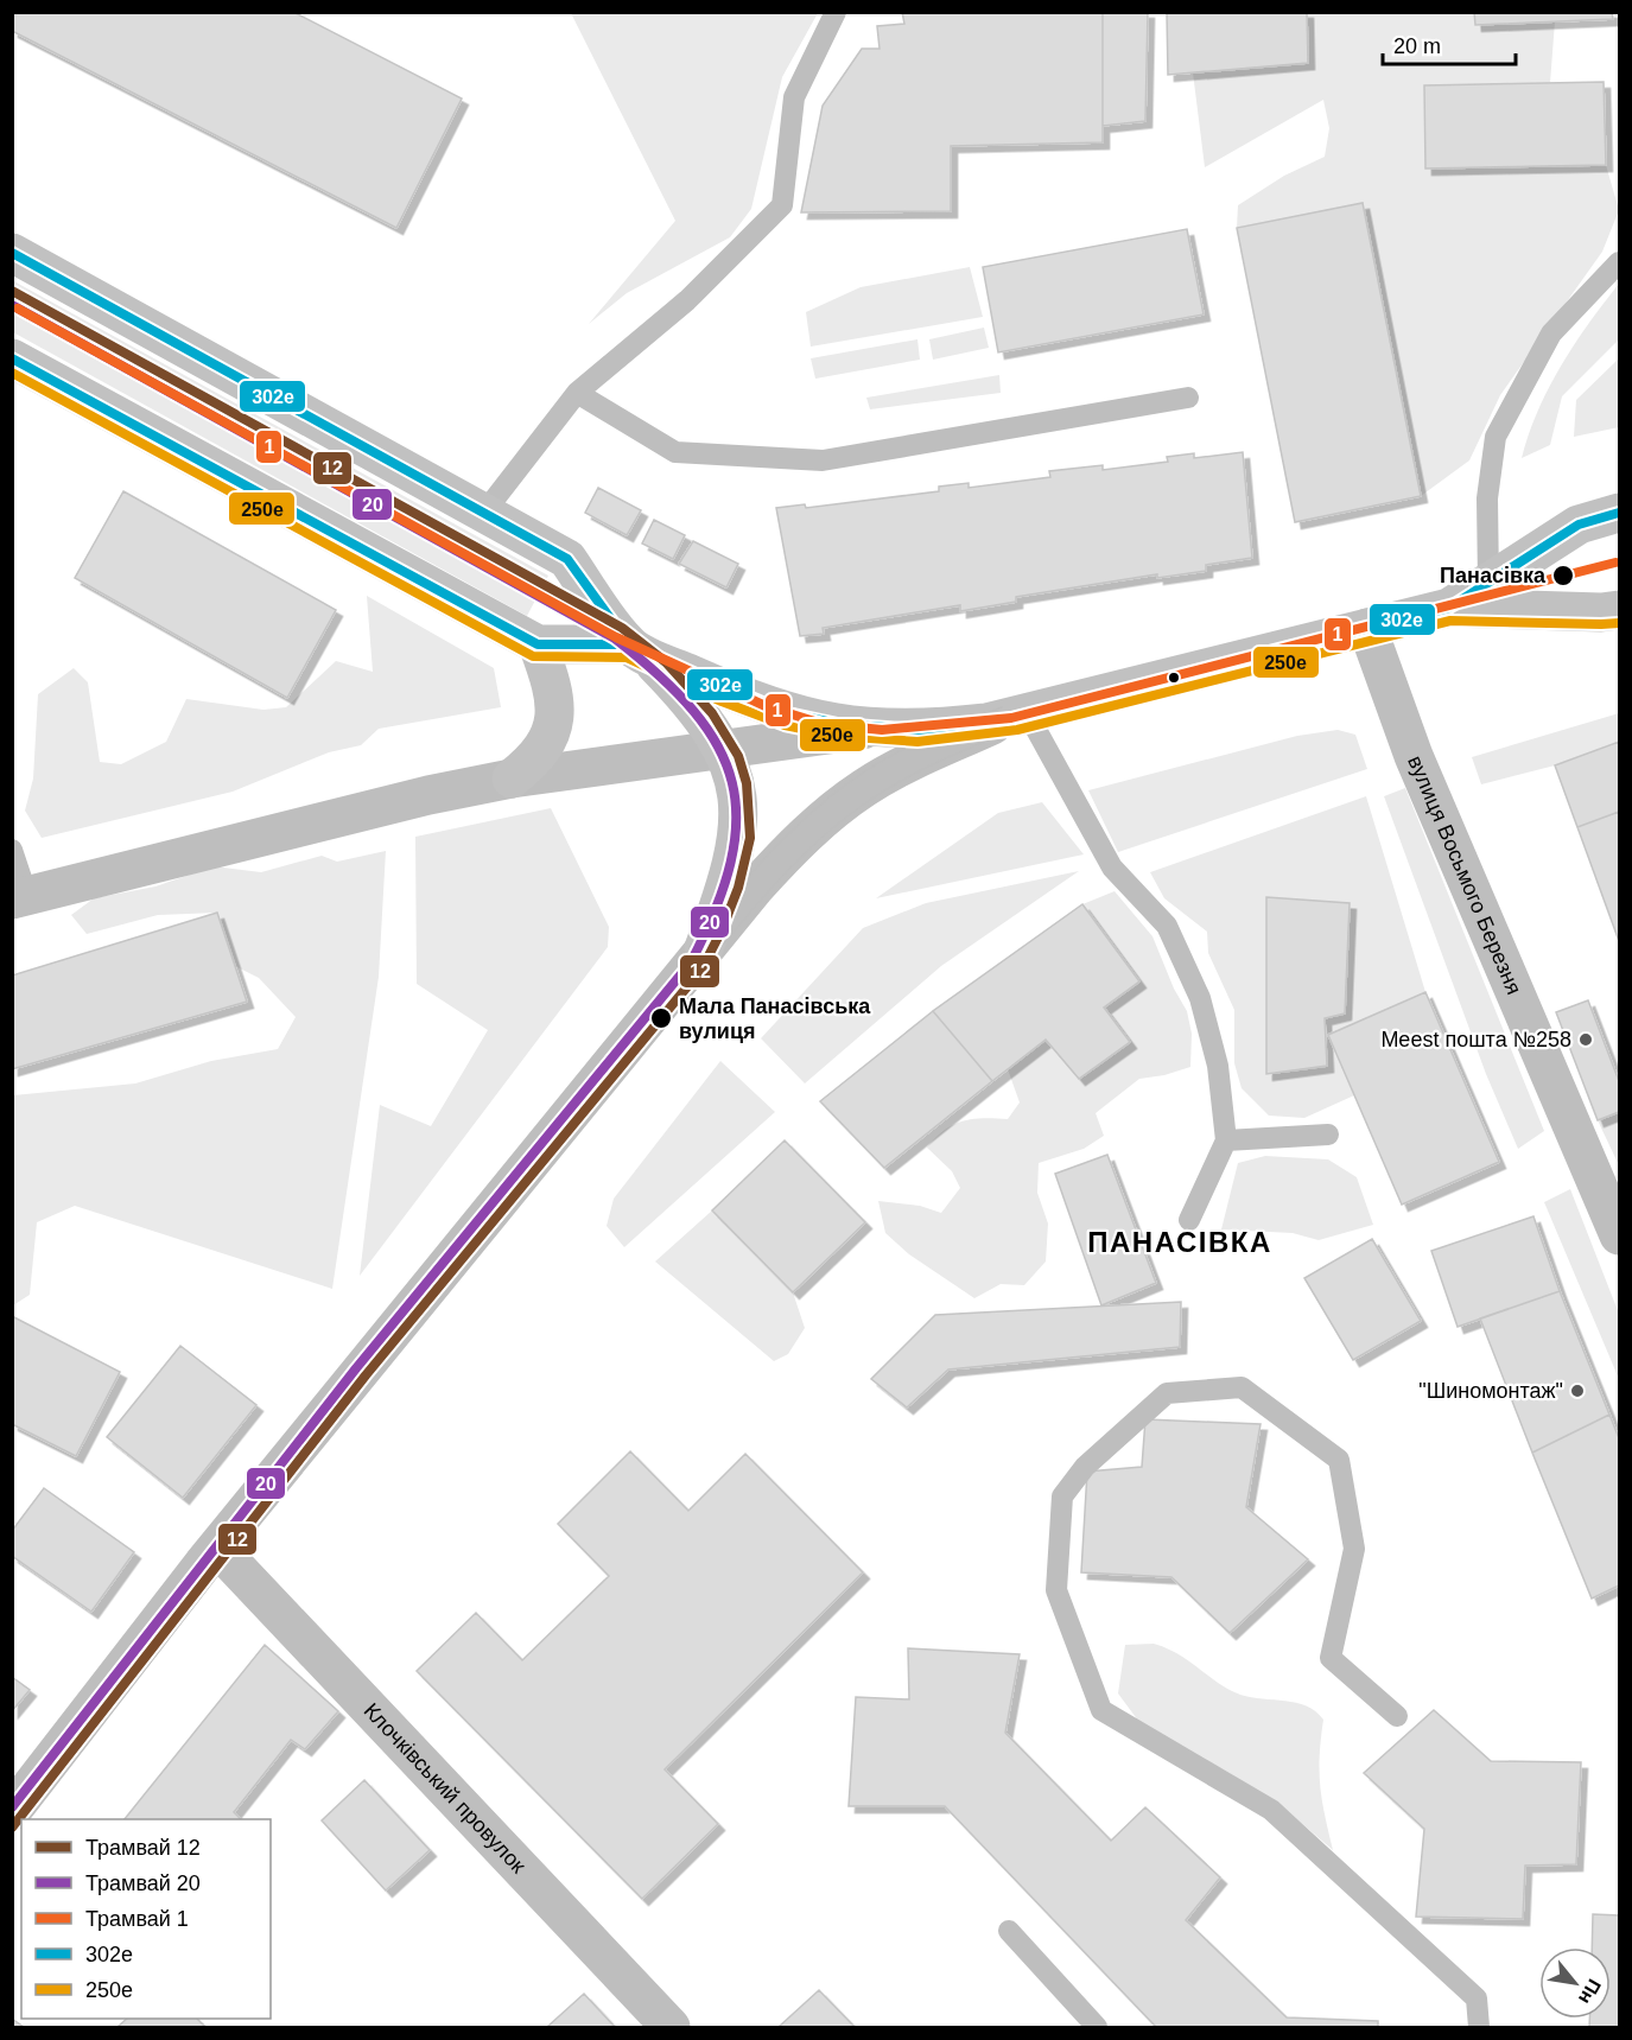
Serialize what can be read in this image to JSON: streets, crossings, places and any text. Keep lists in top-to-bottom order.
{
  "streets": {
    "street": ["вулиця Восьмого Березня", "Клочківський провулок"]
  },
  "districts": ["ПАНАСІВКА"],
  "places": [
    "Панасівка",
    "Мала Панасівська вулиця",
    "Meest пошта №258",
    "\"Шиномонтаж\""
  ],
  "lines": [
    "transit line 302е",
    "tram line 12",
    "tram line 20",
    "tram line 1",
    "transit line 250е"
  ],
  "legend": [
    "Трамвай 12",
    "Трамвай 20",
    "Трамвай 1",
    "302е",
    "250е"
  ],
  "scale_bar": "20 m",
  "north": "bottom right"
}
